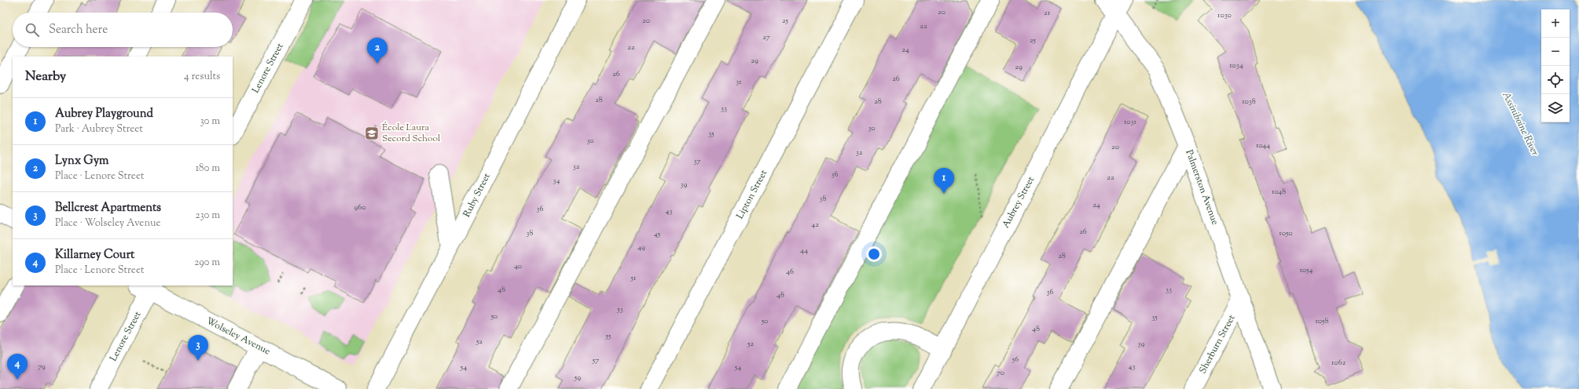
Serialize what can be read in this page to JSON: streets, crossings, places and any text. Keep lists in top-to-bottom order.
{
  "streets": {
    "street": [
      "Lenore Street",
      "Palmerston Avenue",
      "Lipton Street",
      "Ruby Street",
      "Aubrey Street",
      "Wolseley Avenue",
      "Sherburn Street"
    ]
  },
  "crossings": [
    ["Lenore Street", "Wolseley Avenue"],
    ["Palmerston Avenue", "Aubrey Street"],
    ["Palmerston Avenue", "Sherburn Street"]
  ],
  "water": ["Assiniboine River"],
  "places": {
    "school or university": ["École Laura Secord School"]
  },
  "house_numbers": [
    "20",
    "21",
    "1030",
    "20",
    "25",
    "22",
    "27",
    "25",
    "22",
    "24",
    "29",
    "1034",
    "29",
    "26",
    "26",
    "31",
    "28",
    "28",
    "1038",
    "33",
    "1031",
    "30",
    "35",
    "30",
    "1044",
    "20",
    "32",
    "37",
    "32",
    "36",
    "22",
    "34",
    "39",
    "1048",
    "38",
    "24",
    "960",
    "36",
    "43",
    "42",
    "26",
    "38",
    "1050",
    "45",
    "49",
    "44",
    "28",
    "40",
    "1054",
    "46",
    "51",
    "48",
    "33",
    "36",
    "48",
    "53",
    "50",
    "35",
    "50",
    "1058",
    "48",
    "55",
    "52",
    "52",
    "39",
    "56",
    "57",
    "1062",
    "79",
    "43",
    "54",
    "54",
    "70",
    "59"
  ],
  "page": {
    "map_buttons": ["+", "−"],
    "search": "Search here",
    "pins": [
      "2",
      "1",
      "3",
      "4"
    ],
    "heading": ["Nearby", "4 results"],
    "list": [
      {
        "mark": "1",
        "name": "Aubrey Playground",
        "note": "Park · Aubrey Street",
        "value": "30 m"
      },
      {
        "mark": "2",
        "name": "Lynx Gym",
        "note": "Place · Lenore Street",
        "value": "180 m"
      },
      {
        "mark": "3",
        "name": "Bellcrest Apartments",
        "note": "Place · Wolseley Avenue",
        "value": "230 m"
      },
      {
        "mark": "4",
        "name": "Killarney Court",
        "note": "Place · Lenore Street",
        "value": "290 m"
      }
    ]
  }
}
